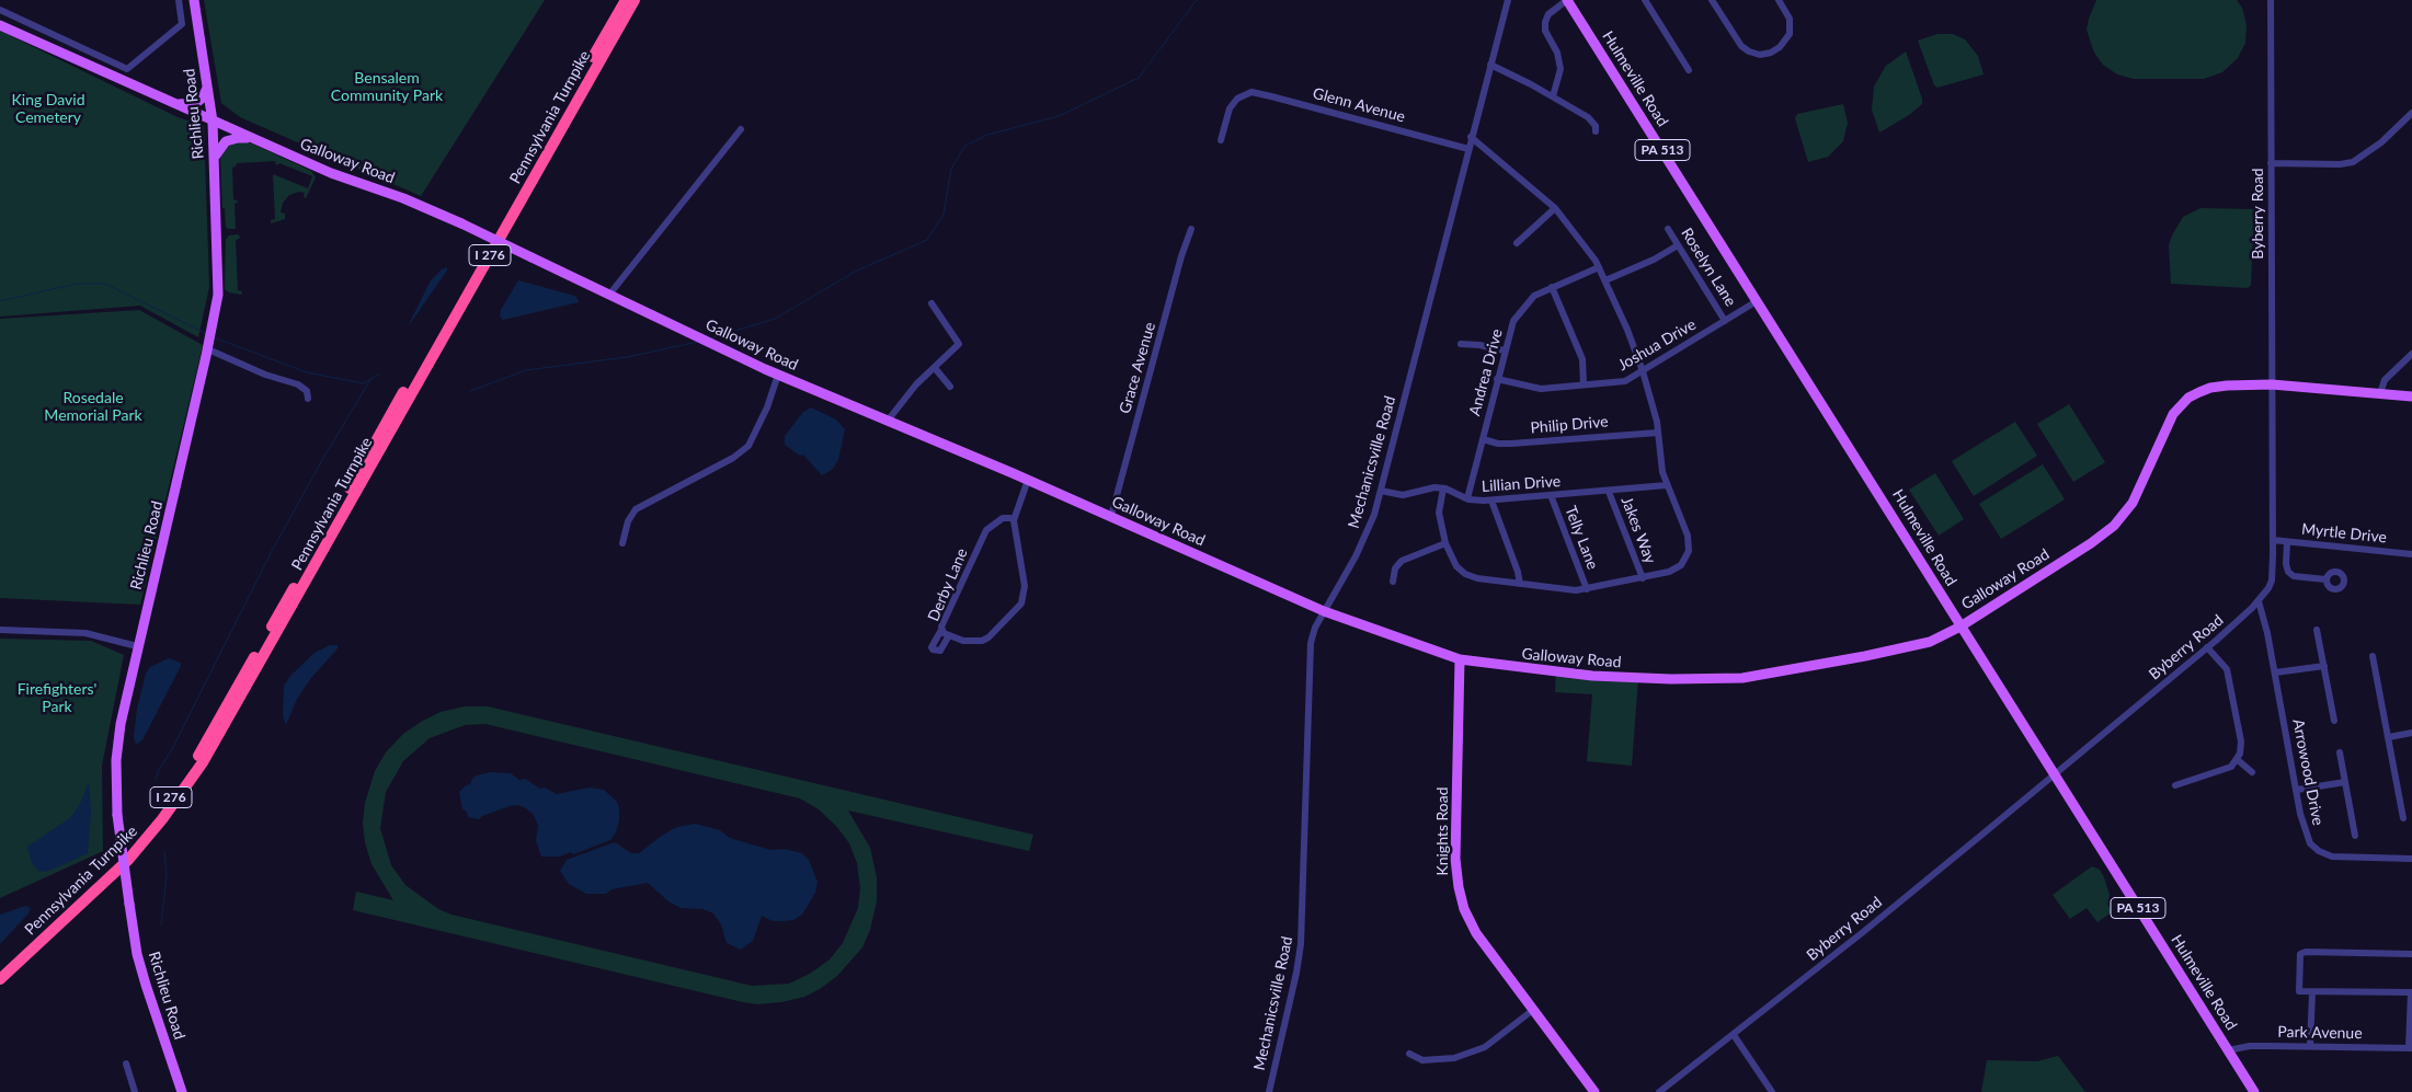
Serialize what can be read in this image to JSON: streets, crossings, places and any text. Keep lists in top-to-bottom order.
{
  "streets": {
    "highway": ["Pennsylvania Turnpike", "I 276"],
    "main road": [
      "Hulmeville Road",
      "Richlieu Road",
      "PA 513",
      "Galloway Road",
      "Knights Road"
    ],
    "street": [
      "Glenn Avenue",
      "Byberry Road",
      "Roselyn Lane",
      "Joshua Drive",
      "Grace Avenue",
      "Andrea Drive",
      "Philip Drive",
      "Mechanicsville Road",
      "Lillian Drive",
      "Jakes Way",
      "Myrtle Drive",
      "Telly Lane",
      "Derby Lane",
      "Arrowood Drive",
      "Park Avenue"
    ]
  },
  "crossings": [
    ["Hulmeville Road", "Galloway Road"],
    ["Hulmeville Road", "Byberry Road"],
    ["Hulmeville Road", "Joshua Drive"],
    ["Hulmeville Road", "Park Avenue"],
    ["Glenn Avenue", "Mechanicsville Road"],
    ["Richlieu Road", "Galloway Road"],
    ["Galloway Road", "Byberry Road"],
    ["Galloway Road", "Grace Avenue"],
    ["Galloway Road", "Mechanicsville Road"],
    ["Galloway Road", "Derby Lane"],
    ["Galloway Road", "Knights Road"],
    ["Byberry Road", "Myrtle Drive"],
    ["Byberry Road", "Arrowood Drive"],
    ["Roselyn Lane", "Joshua Drive"],
    ["Joshua Drive", "Andrea Drive"],
    ["Andrea Drive", "Philip Drive"],
    ["Andrea Drive", "Lillian Drive"],
    ["Mechanicsville Road", "Lillian Drive"],
    ["Lillian Drive", "Jakes Way"],
    ["Lillian Drive", "Telly Lane"]
  ],
  "parks": [
    "Bensalem Community Park",
    "King David Cemetery",
    "Rosedale Memorial Park",
    "Firefighters' Park"
  ]
}
